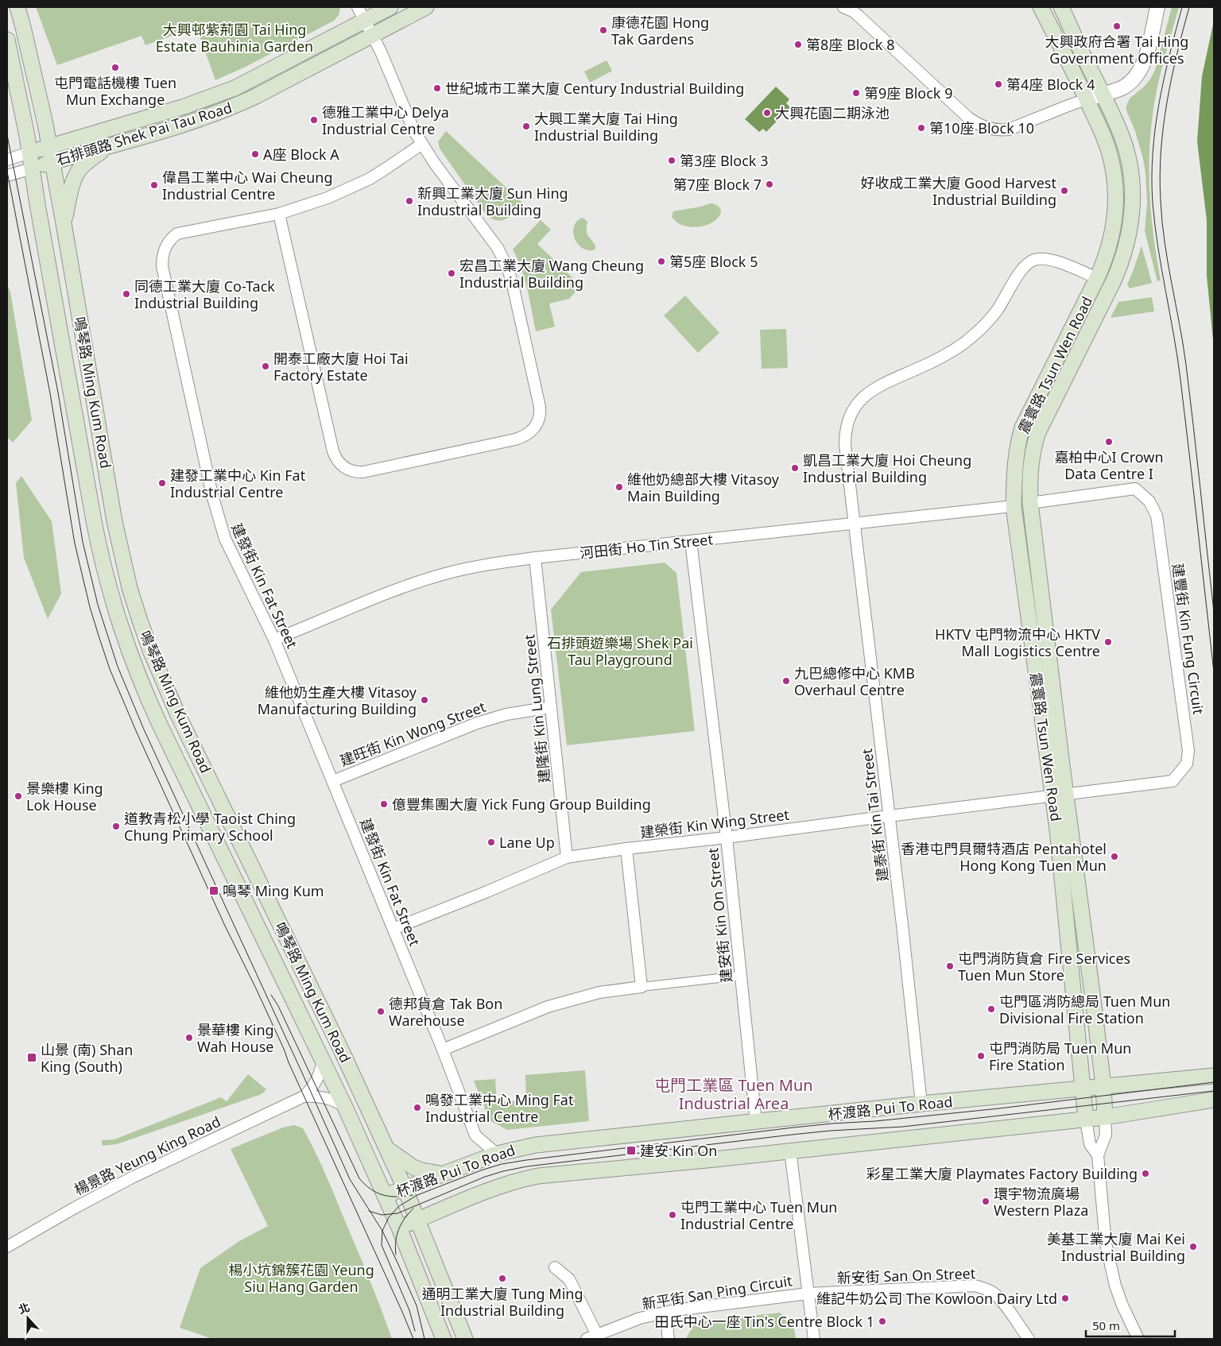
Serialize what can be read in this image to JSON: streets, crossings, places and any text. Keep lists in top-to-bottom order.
{
  "streets": {
    "main road": [
      "石排頭路 Shek Pai Tau Road",
      "震寰路 Tsun Wen Road",
      "鳴琴路 Ming Kum Road",
      "杯渡路 Pui To Road"
    ],
    "street": [
      "河田街 Ho Tin Street",
      "建發街 Kin Fat Street",
      "建豐街 Kin Fung Circuit",
      "建隆街 Kin Lung Street",
      "建旺街 Kin Wong Street",
      "建泰街 Kin Tai Street",
      "建榮街 Kin Wing Street",
      "建安街 Kin On Street",
      "楊景路 Yeung King Road",
      "新安街 San On Street",
      "新平街 San Ping Circuit"
    ]
  },
  "crossings": [
    ["石排頭路 Shek Pai Tau Road", "鳴琴路 Ming Kum Road"],
    ["震寰路 Tsun Wen Road", "河田街 Ho Tin Street"],
    ["震寰路 Tsun Wen Road", "建豐街 Kin Fung Circuit"],
    ["震寰路 Tsun Wen Road", "建泰街 Kin Tai Street"],
    ["震寰路 Tsun Wen Road", "建榮街 Kin Wing Street"],
    ["震寰路 Tsun Wen Road", "杯渡路 Pui To Road"],
    ["鳴琴路 Ming Kum Road", "杯渡路 Pui To Road"],
    ["鳴琴路 Ming Kum Road", "楊景路 Yeung King Road"],
    ["河田街 Ho Tin Street", "建發街 Kin Fat Street"],
    ["河田街 Ho Tin Street", "建豐街 Kin Fung Circuit"],
    ["河田街 Ho Tin Street", "建隆街 Kin Lung Street"],
    ["河田街 Ho Tin Street", "建泰街 Kin Tai Street"],
    ["河田街 Ho Tin Street", "建安街 Kin On Street"],
    ["建發街 Kin Fat Street", "建旺街 Kin Wong Street"],
    ["建發街 Kin Fat Street", "建榮街 Kin Wing Street"],
    ["建發街 Kin Fat Street", "杯渡路 Pui To Road"],
    ["建豐街 Kin Fung Circuit", "建榮街 Kin Wing Street"],
    ["建隆街 Kin Lung Street", "建旺街 Kin Wong Street"],
    ["建隆街 Kin Lung Street", "建榮街 Kin Wing Street"],
    ["建泰街 Kin Tai Street", "建榮街 Kin Wing Street"],
    ["建泰街 Kin Tai Street", "杯渡路 Pui To Road"],
    ["建榮街 Kin Wing Street", "建安街 Kin On Street"],
    ["建安街 Kin On Street", "杯渡路 Pui To Road"],
    ["新安街 San On Street", "新平街 San Ping Circuit"]
  ],
  "districts": ["屯門工業區 Tuen Mun Industrial Area"],
  "parks": ["大興邨紫荊園 Tai Hing Estate Bauhinia Garden", "石排頭遊樂場 Shek Pai Tau Playground", "楊小坑錦簇花園 Yeung Siu Hang Garden"],
  "places": {
    "other": [
      "大興政府合署 Tai Hing Government Offices",
      "康德花園 Hong Tak Gardens",
      "第8座 Block 8",
      "屯門電話機樓 Tuen Mun Exchange",
      "第4座 Block 4",
      "世紀城市工業大廈 Century Industrial Building",
      "第9座 Block 9",
      "大興花園二期泳池",
      "德雅工業中心 Delya Industrial Centre",
      "大興工業大廈 Tai Hing Industrial Building",
      "第10座 Block 10",
      "A座 Block A",
      "第3座 Block 3",
      "第7座 Block 7",
      "偉昌工業中心 Wai Cheung Industrial Centre",
      "好收成工業大廈 Good Harvest Industrial Building",
      "新興工業大廈 Sun Hing Industrial Building",
      "第5座 Block 5",
      "宏昌工業大廈 Wang Cheung Industrial Building",
      "同德工業大廈 Co-Tack Industrial Building",
      "開泰工廠大廈 Hoi Tai Factory Estate",
      "嘉柏中心I Crown Data Centre I",
      "凱昌工業大廈 Hoi Cheung Industrial Building",
      "建發工業中心 Kin Fat Industrial Centre",
      "維他奶總部大樓 Vitasoy Main Building",
      "HKTV 屯門物流中心 HKTV Mall Logistics Centre",
      "九巴總修中心 KMB Overhaul Centre",
      "維他奶生產大樓 Vitasoy Manufacturing Building",
      "景樂樓 King Lok House",
      "億豐集團大廈 Yick Fung Group Building",
      "道教青松小學 Taoist Ching Chung Primary School",
      "Lane Up",
      "香港屯門貝爾特酒店 Pentahotel Hong Kong Tuen Mun",
      "屯門消防貨倉 Fire Services Tuen Mun Store",
      "屯門區消防總局 Tuen Mun Divisional Fire Station",
      "德邦貨倉 Tak Bon Warehouse",
      "景華樓 King Wah House",
      "屯門消防局 Tuen Mun Fire Station",
      "鳴發工業中心 Ming Fat Industrial Centre",
      "彩星工業大廈 Playmates Factory Building",
      "環宇物流廣場 Western Plaza",
      "屯門工業中心 Tuen Mun Industrial Centre",
      "美基工業大廈 Mai Kei Industrial Building",
      "通明工業大廈 Tung Ming Industrial Building",
      "維記牛奶公司 The Kowloon Dairy Ltd",
      "田氏中心一座 Tin's Centre Block 1"
    ],
    "transit": ["鳴琴 Ming Kum", "山景 (南) Shan King (South)", "建安 Kin On"]
  },
  "scale_bar": "50 m",
  "north": "top"
}
